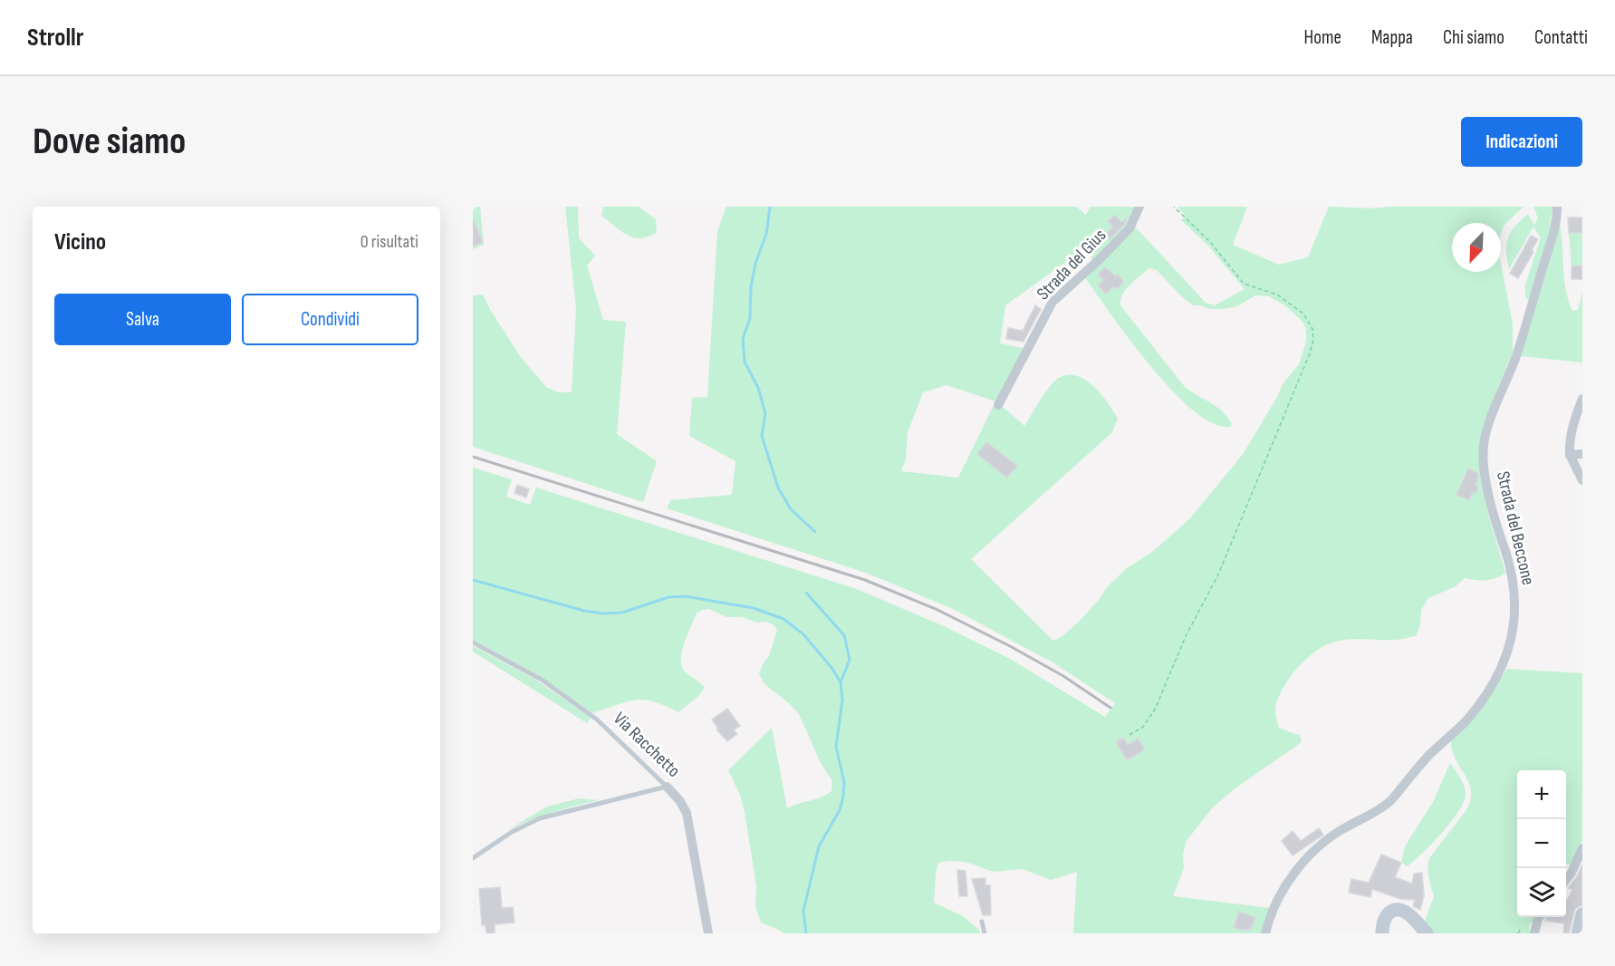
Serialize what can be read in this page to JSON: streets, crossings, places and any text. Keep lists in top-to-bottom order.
{
  "streets": {
    "street": ["Strada del Gius", "Strada del Beccone", "Via Racchetto"]
  },
  "north": "bottom left",
  "page": {
    "header": "Strollr",
    "nav": [
      "Home",
      "Mappa",
      "Chi siamo",
      "Contatti"
    ],
    "buttons": [
      "Indicazioni",
      ["Salva", "Condividi"]
    ],
    "title": "Dove siamo",
    "heading": ["Vicino", "0 risultati"],
    "map_buttons": ["+", "−"]
  }
}
